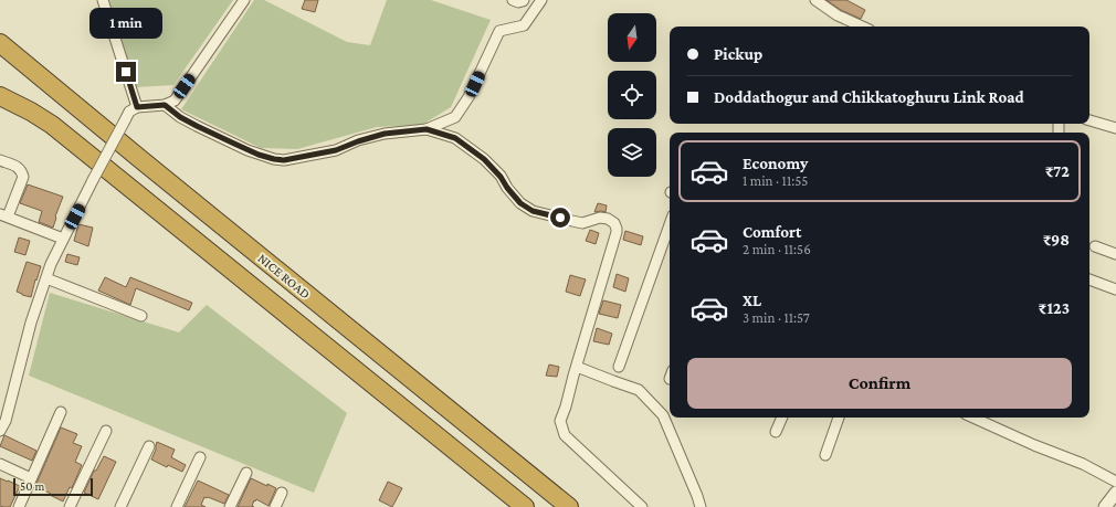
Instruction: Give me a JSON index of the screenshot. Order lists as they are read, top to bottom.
{
  "streets": {
    "highway": ["NICE ROAD"]
  },
  "scale_bar": "50 m",
  "north": "bottom",
  "page": {
    "bubble": "1 min",
    "banner": ["Pickup", "Doddathogur and Chikkatoghuru Link Road"],
    "list": [
      {
        "name": "Economy",
        "note": "1 min · 11:55",
        "value": "₹72"
      },
      {
        "name": "Comfort",
        "note": "2 min · 11:56",
        "value": "₹98"
      },
      {
        "name": "XL",
        "note": "3 min · 11:57",
        "value": "₹123"
      }
    ],
    "buttons": "Confirm",
    "scale": "50 m"
  }
}
